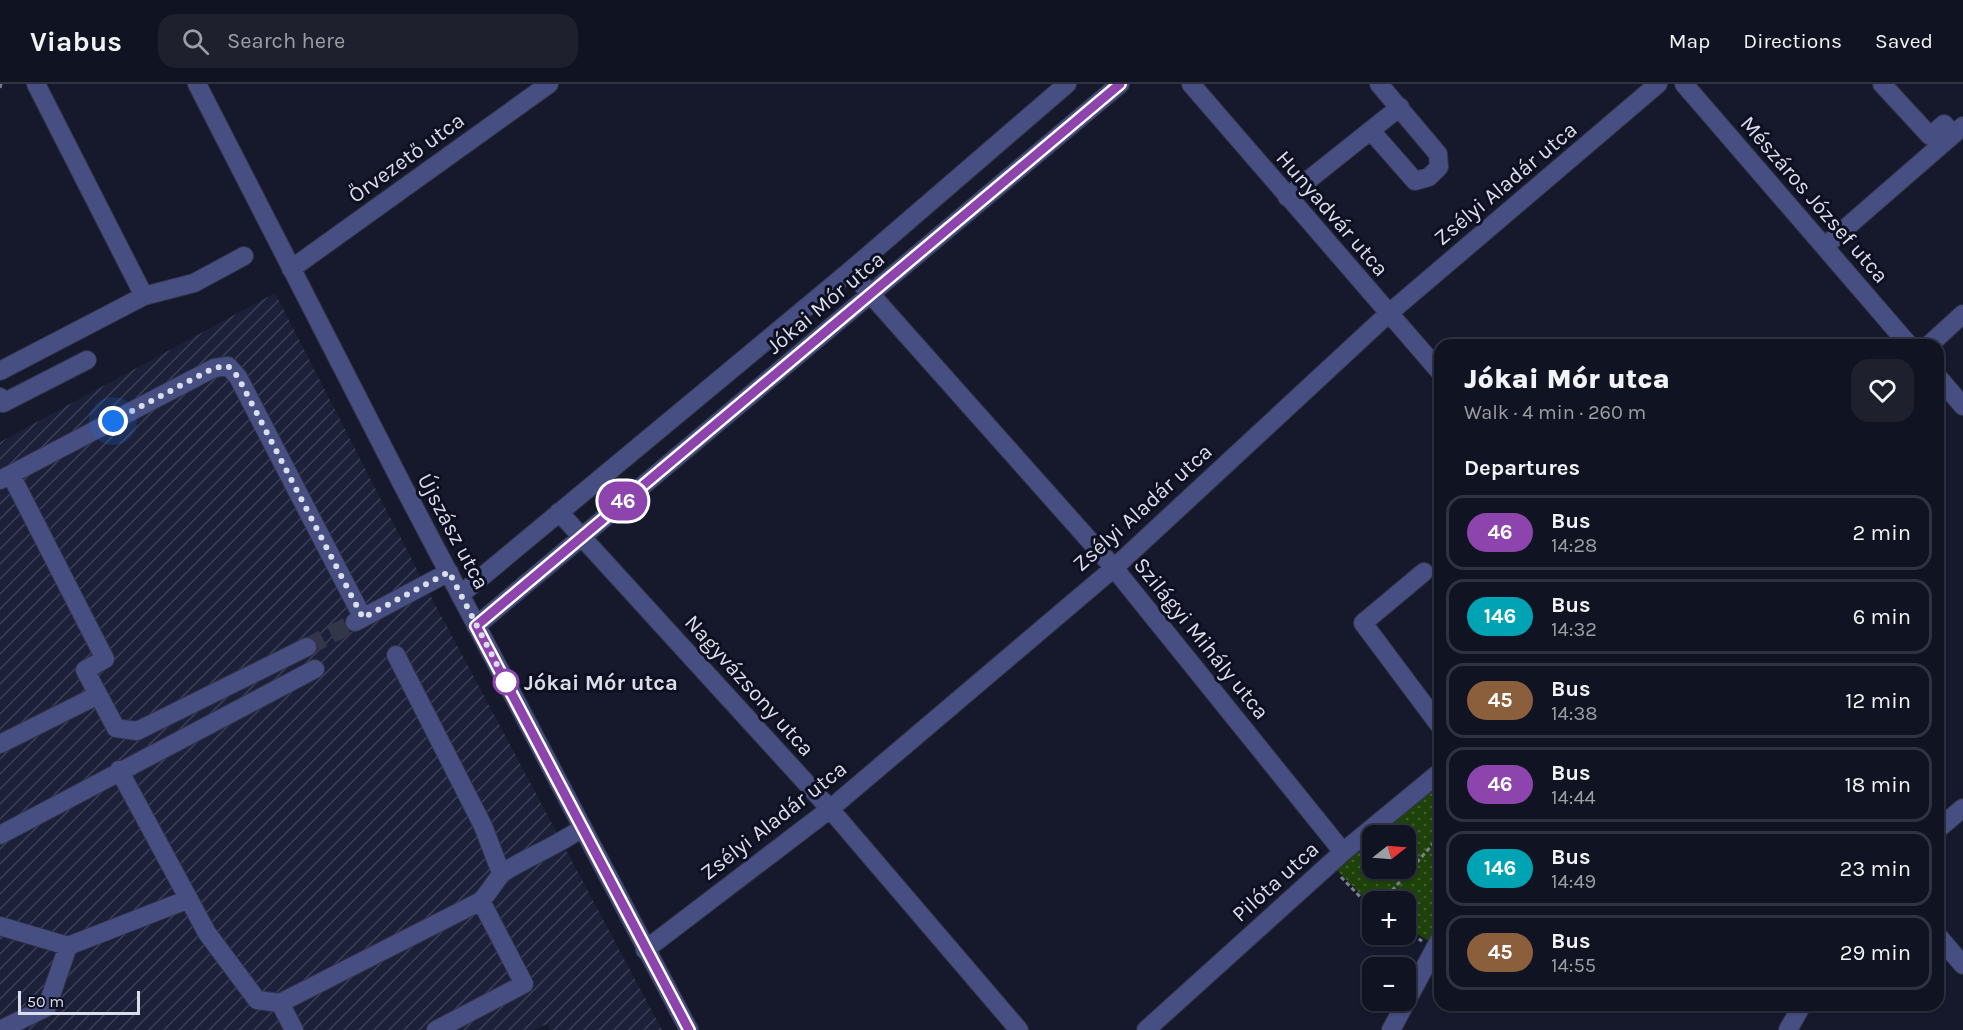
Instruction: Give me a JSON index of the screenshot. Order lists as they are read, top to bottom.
{
  "streets": {
    "street": [
      "Őrvezető utca",
      "Zsélyi Aladár utca",
      "Mészáros József utca",
      "Hunyadvár utca",
      "Jókai Mór utca",
      "Újszász utca",
      "Szilágyi Mihály utca",
      "Nagyvázsony utca",
      "Pilóta utca"
    ]
  },
  "crossings": [
    ["Őrvezető utca", "Újszász utca"],
    ["Zsélyi Aladár utca", "Hunyadvár utca"],
    ["Zsélyi Aladár utca", "Újszász utca"],
    ["Zsélyi Aladár utca", "Szilágyi Mihály utca"],
    ["Zsélyi Aladár utca", "Nagyvázsony utca"],
    ["Jókai Mór utca", "Újszász utca"],
    ["Jókai Mór utca", "Szilágyi Mihály utca"],
    ["Jókai Mór utca", "Nagyvázsony utca"],
    ["Szilágyi Mihály utca", "Pilóta utca"]
  ],
  "places": ["Jókai Mór utca"],
  "lines": ["bus line 46"],
  "scale_bar": "50 m",
  "north": "right",
  "page": {
    "header": "Viabus",
    "search": "Search here",
    "nav": ["Map", "Directions", "Saved"],
    "on_map": "46",
    "heading": [
      ["Jókai Mór utca", "Walk · 4 min · 260 m"],
      "Departures"
    ],
    "list": [
      {
        "mark": "46",
        "name": "Bus",
        "note": "14:28",
        "value": "2 min"
      },
      {
        "mark": "146",
        "name": "Bus",
        "note": "14:32",
        "value": "6 min"
      },
      {
        "mark": "45",
        "name": "Bus",
        "note": "14:38",
        "value": "12 min"
      },
      {
        "mark": "46",
        "name": "Bus",
        "note": "14:44",
        "value": "18 min"
      },
      {
        "mark": "146",
        "name": "Bus",
        "note": "14:49",
        "value": "23 min"
      },
      {
        "mark": "45",
        "name": "Bus",
        "note": "14:55",
        "value": "29 min"
      }
    ],
    "map_buttons": ["+", "−"],
    "scale": "50 m"
  }
}
